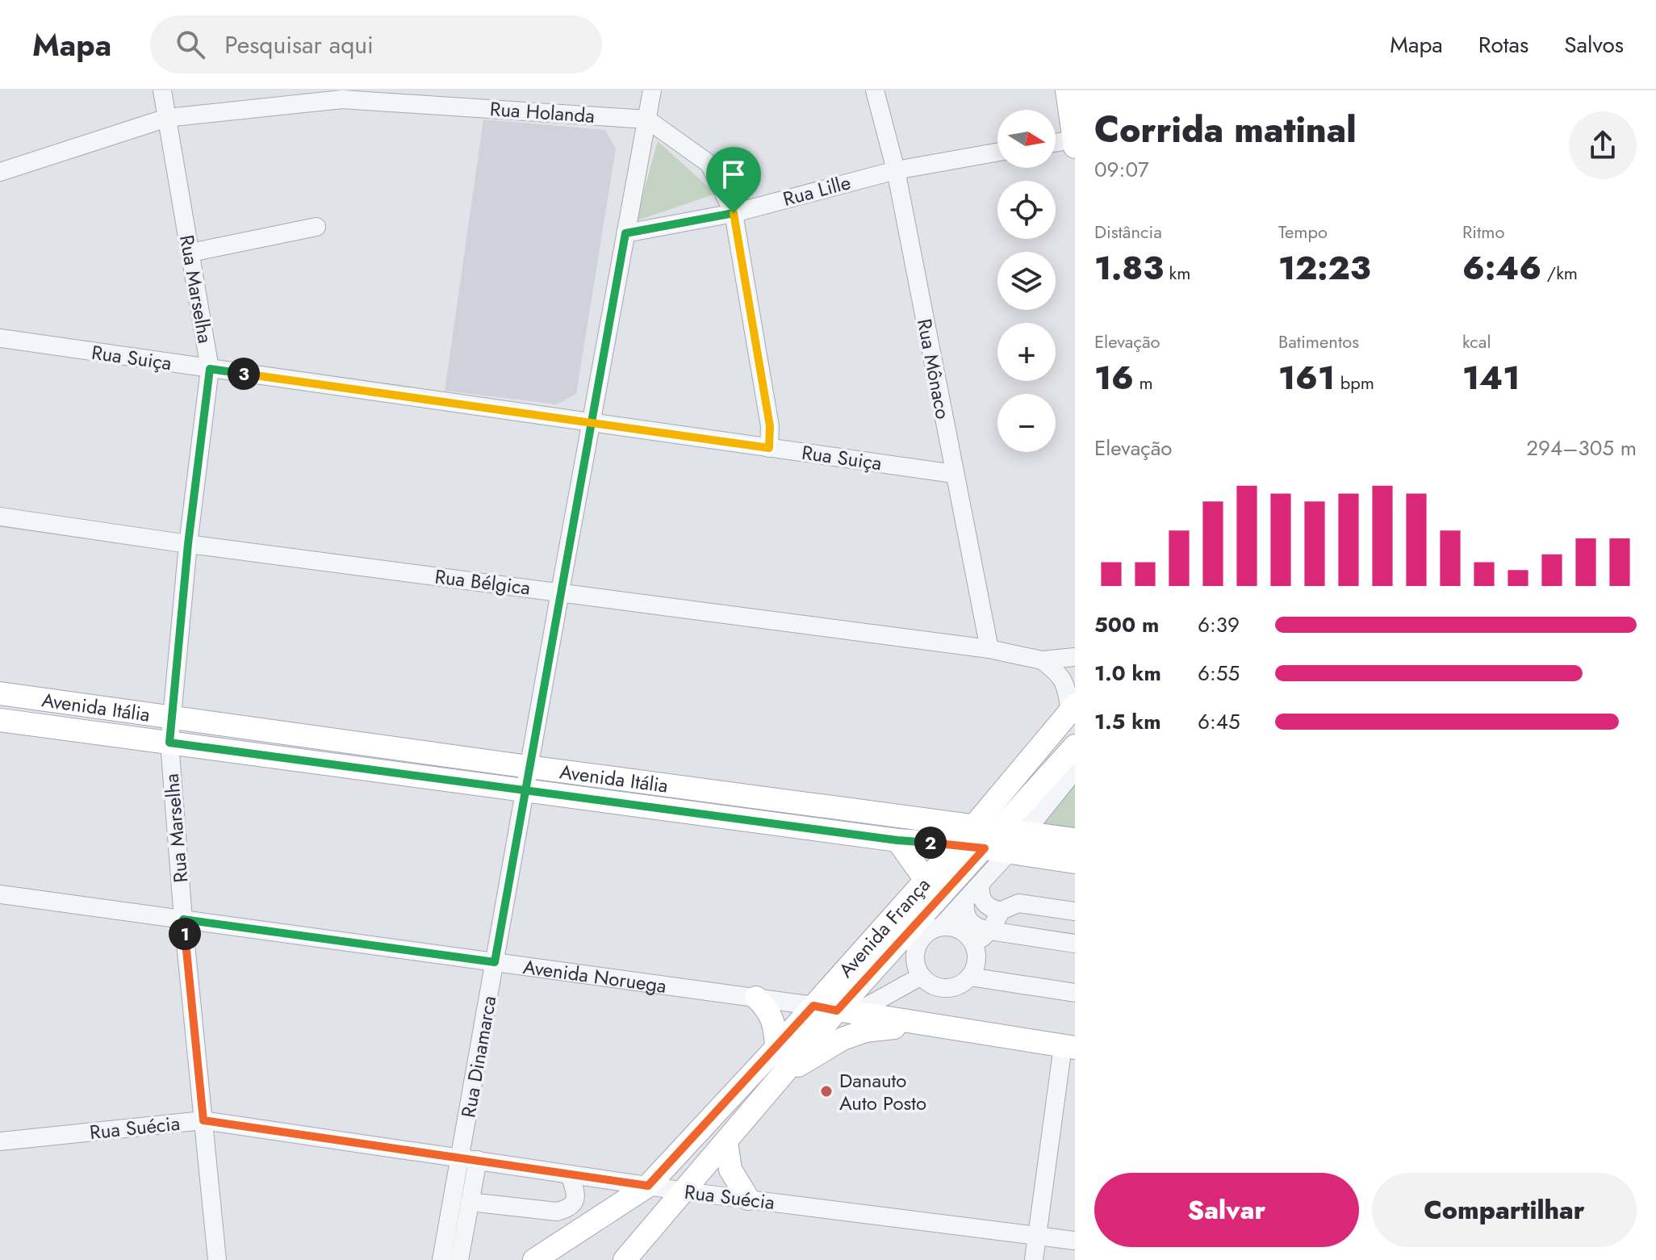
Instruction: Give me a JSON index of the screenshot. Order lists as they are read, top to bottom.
{
  "streets": {
    "main road": ["Avenida Itália", "Avenida França", "Avenida Noruega"],
    "street": [
      "Rua Holanda",
      "Rua Lille",
      "Rua Marselha",
      "Rua Suiça",
      "Rua Mônaco",
      "Rua Bélgica",
      "Rua Dinamarca",
      "Rua Suécia"
    ]
  },
  "crossings": [
    ["Rua Holanda", "Rua Marselha"],
    ["Rua Holanda", "Rua Dinamarca"],
    ["Rua Lille", "Rua Mônaco"],
    ["Rua Lille", "Rua Dinamarca"],
    ["Rua Marselha", "Rua Suiça"],
    ["Rua Marselha", "Rua Bélgica"],
    ["Rua Marselha", "Avenida Itália"],
    ["Rua Marselha", "Avenida Noruega"],
    ["Rua Marselha", "Rua Suécia"],
    ["Rua Suiça", "Rua Mônaco"],
    ["Rua Suiça", "Rua Dinamarca"],
    ["Rua Mônaco", "Rua Bélgica"],
    ["Rua Bélgica", "Rua Dinamarca"],
    ["Avenida Itália", "Avenida França"],
    ["Avenida Itália", "Rua Dinamarca"],
    ["Avenida França", "Avenida Noruega"],
    ["Avenida França", "Rua Suécia"],
    ["Avenida Noruega", "Rua Dinamarca"],
    ["Rua Dinamarca", "Rua Suécia"]
  ],
  "places": ["Danauto Auto Posto"],
  "north": "right",
  "page": {
    "header": "Mapa",
    "search": "Pesquisar aqui",
    "nav": ["Mapa", "Rotas", "Salvos"],
    "heading": ["Corrida matinal", "09:07"],
    "map_buttons": ["+", "−"],
    "stats": [
      ["Distância", "1.83 km"],
      ["Tempo", "12:23"],
      ["Ritmo", "6:46 /km"],
      ["Elevação", "16 m"],
      ["Batimentos", "161 bpm"],
      ["kcal", "141"]
    ],
    "pins": ["3", "2", "1"],
    "chart": ["Elevação", "294–305 m"],
    "list": [
      {
        "name": "500 m",
        "note": "6:39"
      },
      {
        "name": "1.0 km",
        "note": "6:55"
      },
      {
        "name": "1.5 km",
        "note": "6:45"
      }
    ],
    "buttons": ["Salvar", "Compartilhar"]
  }
}
